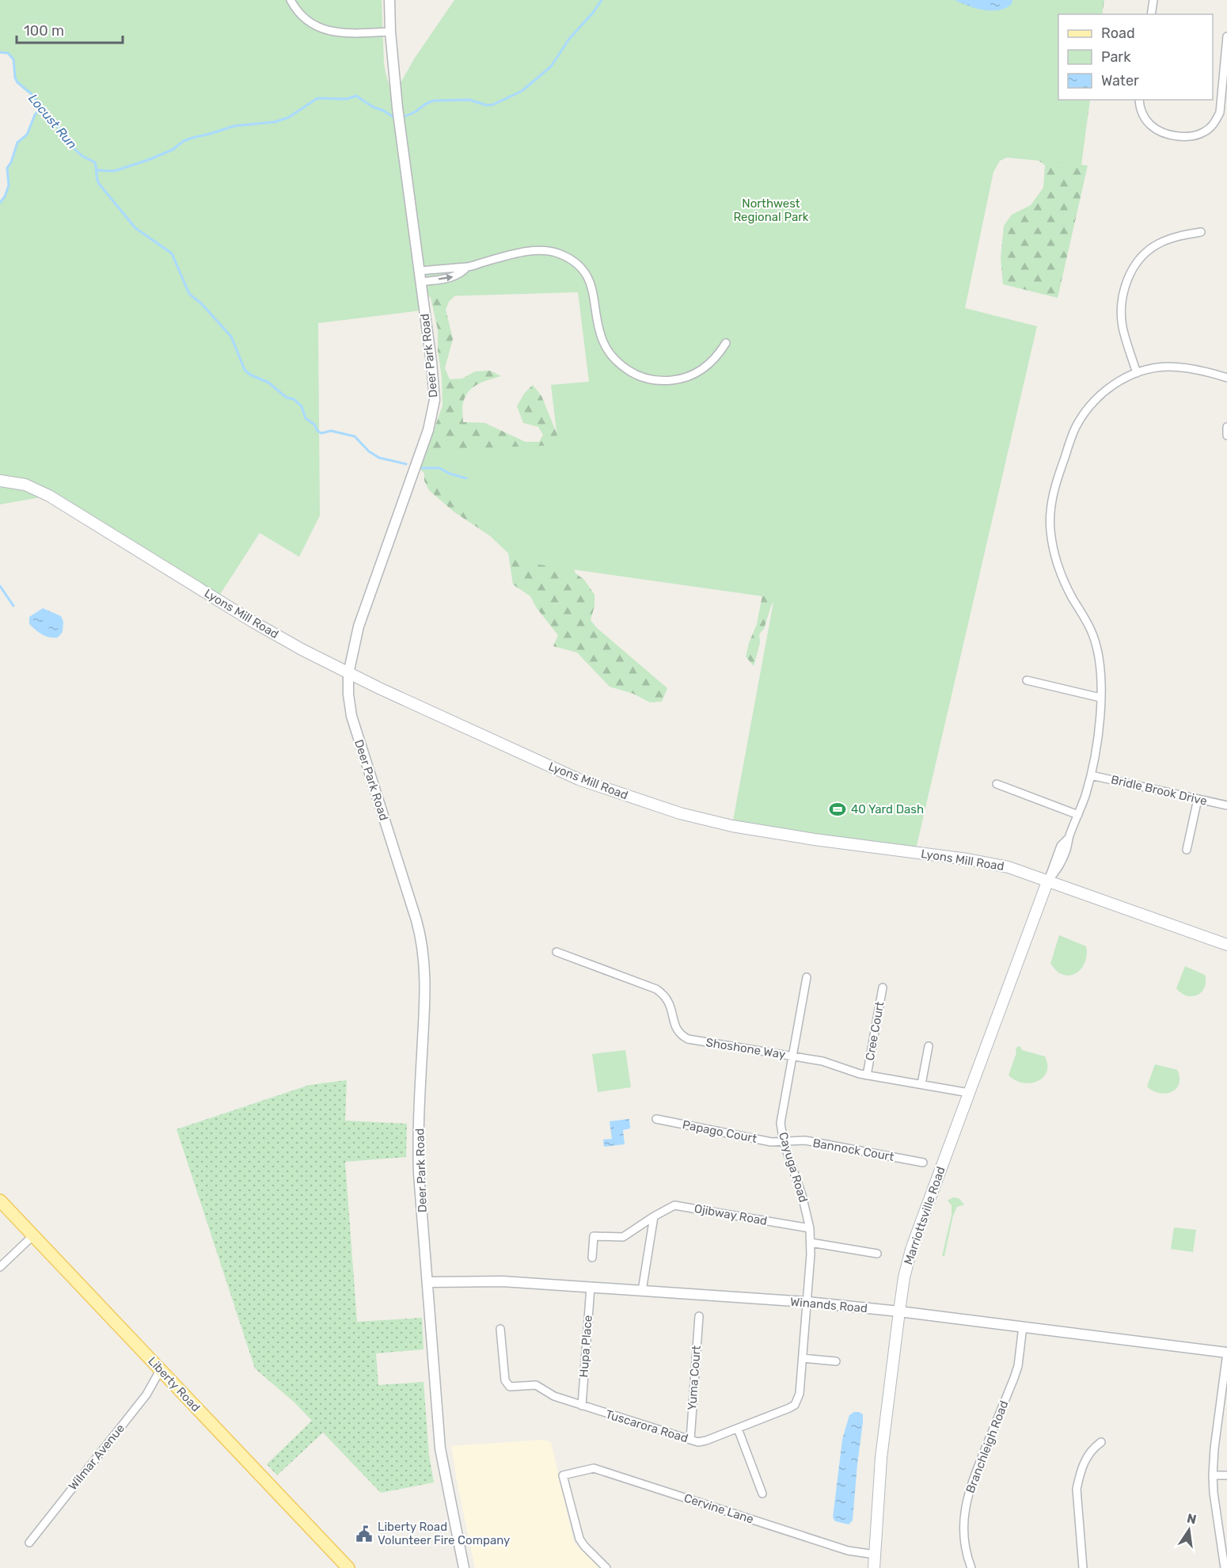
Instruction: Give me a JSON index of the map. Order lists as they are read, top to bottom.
{
  "streets": {
    "main road": ["Lyons Mill Road", "Marriottsville Road", "Liberty Road"],
    "street": [
      "Deer Park Road",
      "Bridle Brook Drive",
      "Cree Court",
      "Shoshone Way",
      "Papago Court",
      "Bannock Court",
      "Cayuga Road",
      "Ojibway Road",
      "Winands Road",
      "Hupa Place",
      "Yuma Court",
      "Tuscarora Road",
      "Branchleigh Road",
      "Wilmar Avenue",
      "Cervine Lane"
    ]
  },
  "crossings": [
    ["Deer Park Road", "Lyons Mill Road"],
    ["Deer Park Road", "Winands Road"],
    ["Lyons Mill Road", "Marriottsville Road"],
    ["Bridle Brook Drive", "Marriottsville Road"],
    ["Cree Court", "Shoshone Way"],
    ["Shoshone Way", "Cayuga Road"],
    ["Shoshone Way", "Marriottsville Road"],
    ["Papago Court", "Bannock Court"],
    ["Papago Court", "Cayuga Road"],
    ["Bannock Court", "Cayuga Road"],
    ["Cayuga Road", "Ojibway Road"],
    ["Cayuga Road", "Winands Road"],
    ["Cayuga Road", "Tuscarora Road"],
    ["Marriottsville Road", "Winands Road"],
    ["Marriottsville Road", "Cervine Lane"],
    ["Winands Road", "Hupa Place"],
    ["Winands Road", "Tuscarora Road"],
    ["Winands Road", "Branchleigh Road"],
    ["Hupa Place", "Tuscarora Road"],
    ["Yuma Court", "Tuscarora Road"],
    ["Liberty Road", "Wilmar Avenue"]
  ],
  "water": ["Locust Run"],
  "parks": ["Northwest Regional Park"],
  "places": {
    "sports": ["40 Yard Dash"],
    "public building": ["Liberty Road Volunteer Fire Company"]
  },
  "legend": ["Road", "Park", "Water"],
  "scale_bar": "100 m",
  "north": "top"
}
